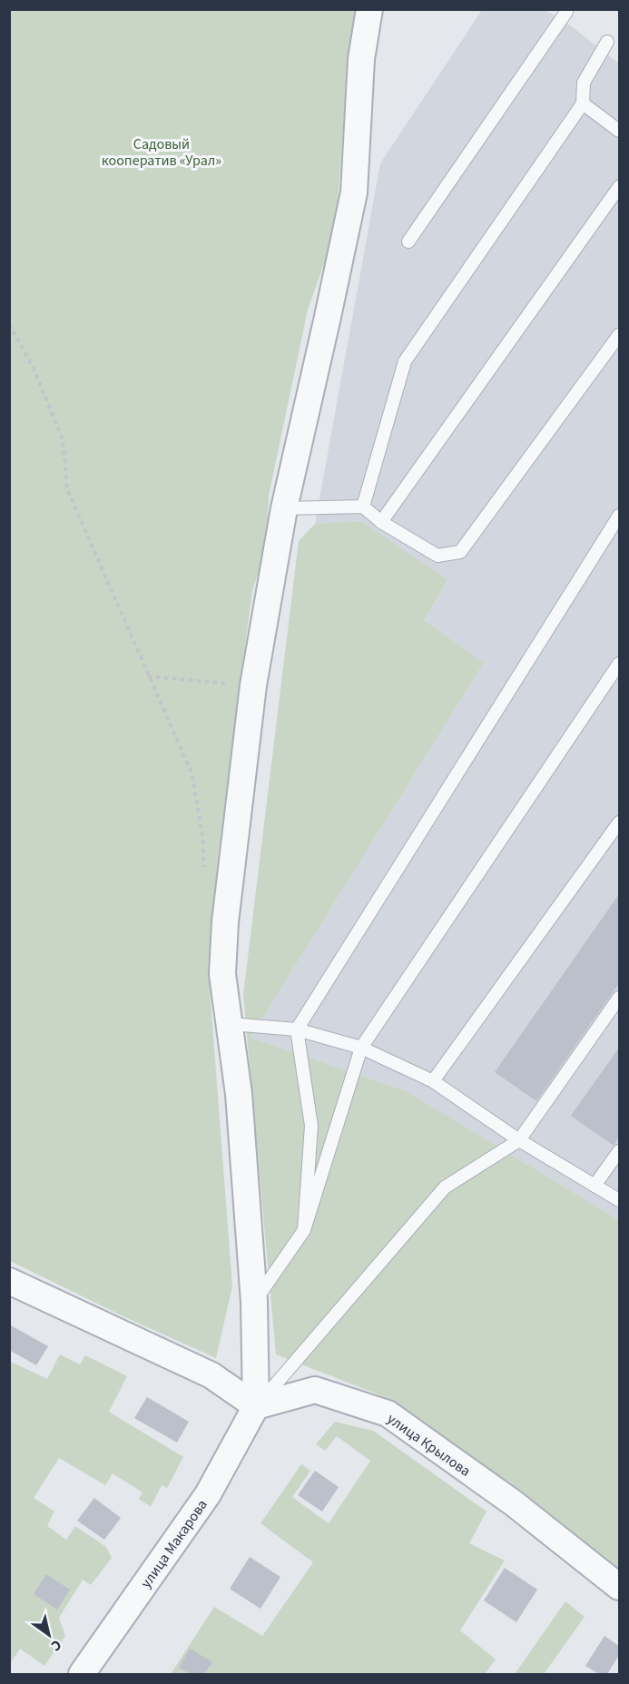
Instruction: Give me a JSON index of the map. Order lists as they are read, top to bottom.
{
  "streets": {
    "street": ["улица Крылова", "улица Макарова"]
  },
  "crossings": [
    ["улица Крылова", "улица Макарова"]
  ],
  "parks": ["Садовый кооператив «Урал»"],
  "north": "bottom right"
}
